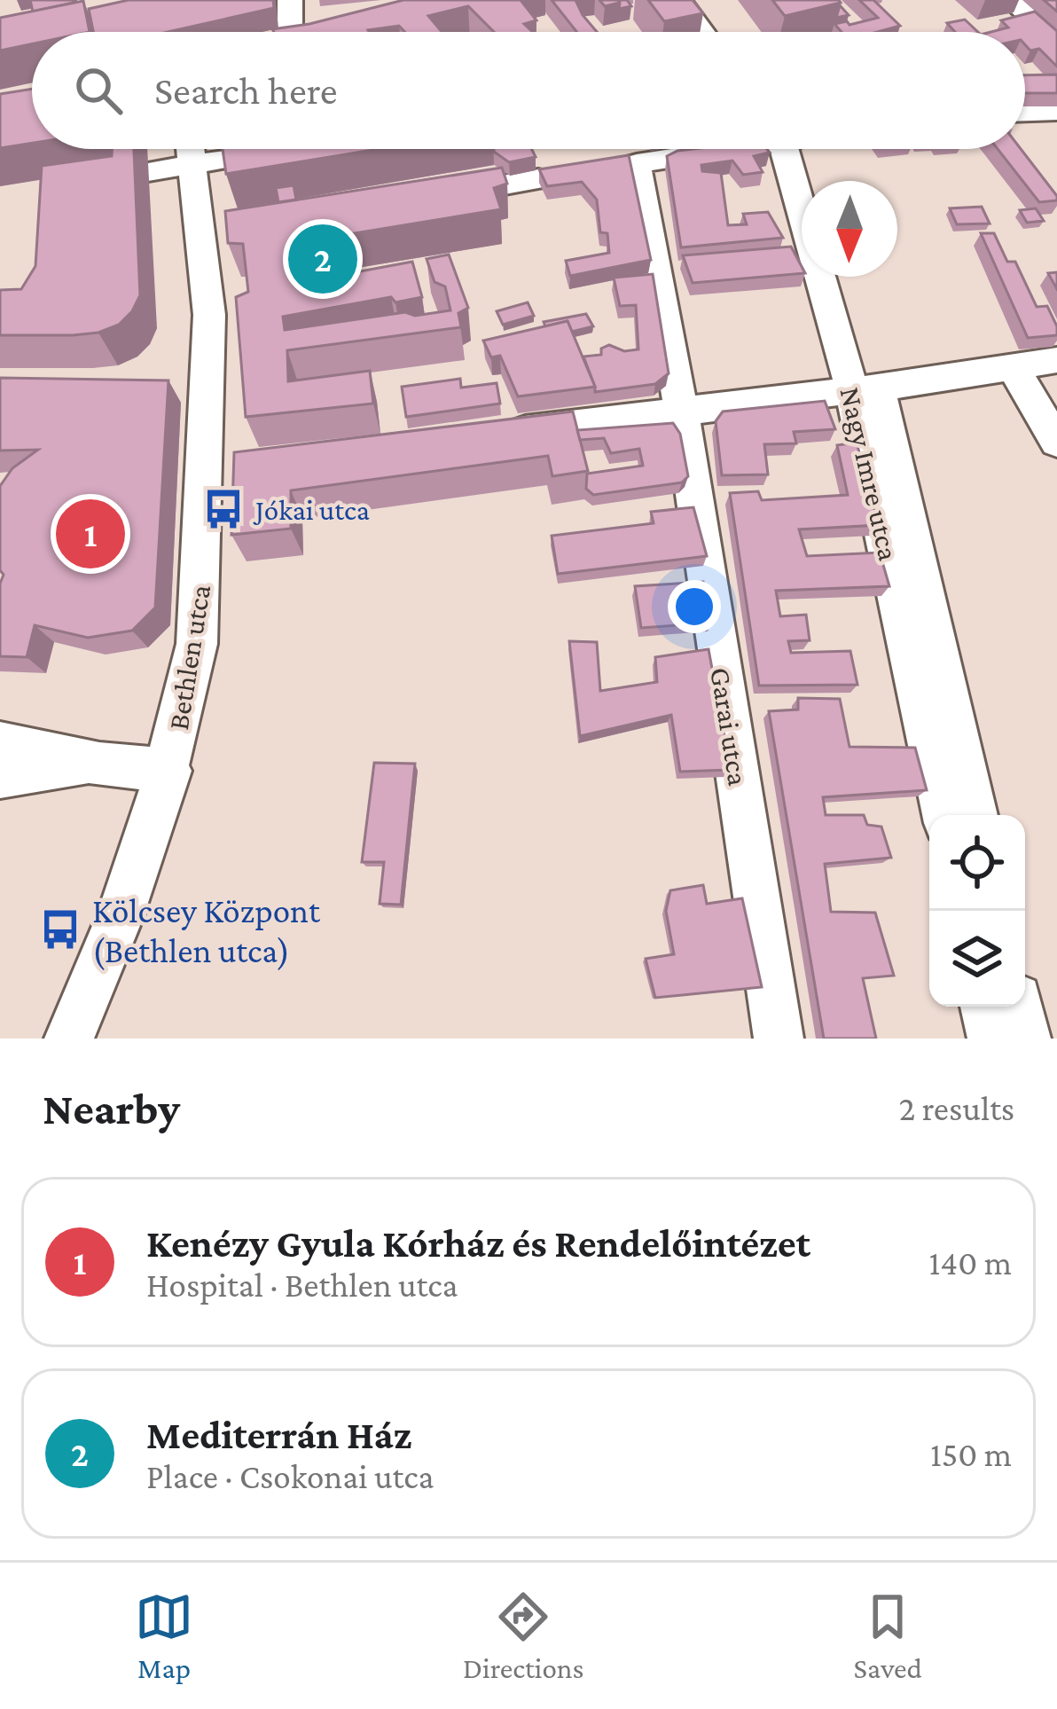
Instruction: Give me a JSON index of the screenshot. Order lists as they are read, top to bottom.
{
  "streets": {
    "street": ["Nagy Imre utca", "Bethlen utca", "Garai utca"]
  },
  "places": {
    "bus stop": ["Jókai utca", "Kölcsey Központ (Bethlen utca)"]
  },
  "north": "bottom",
  "page": {
    "search": "Search here",
    "pins": ["2", "1"],
    "heading": ["Nearby", "2 results"],
    "list": [
      {
        "mark": "1",
        "name": "Kenézy Gyula Kórház és Rendelőintézet",
        "note": "Hospital · Bethlen utca",
        "value": "140 m"
      },
      {
        "mark": "2",
        "name": "Mediterrán Ház",
        "note": "Place · Csokonai utca",
        "value": "150 m"
      }
    ],
    "nav": ["Map", "Directions", "Saved"]
  }
}
